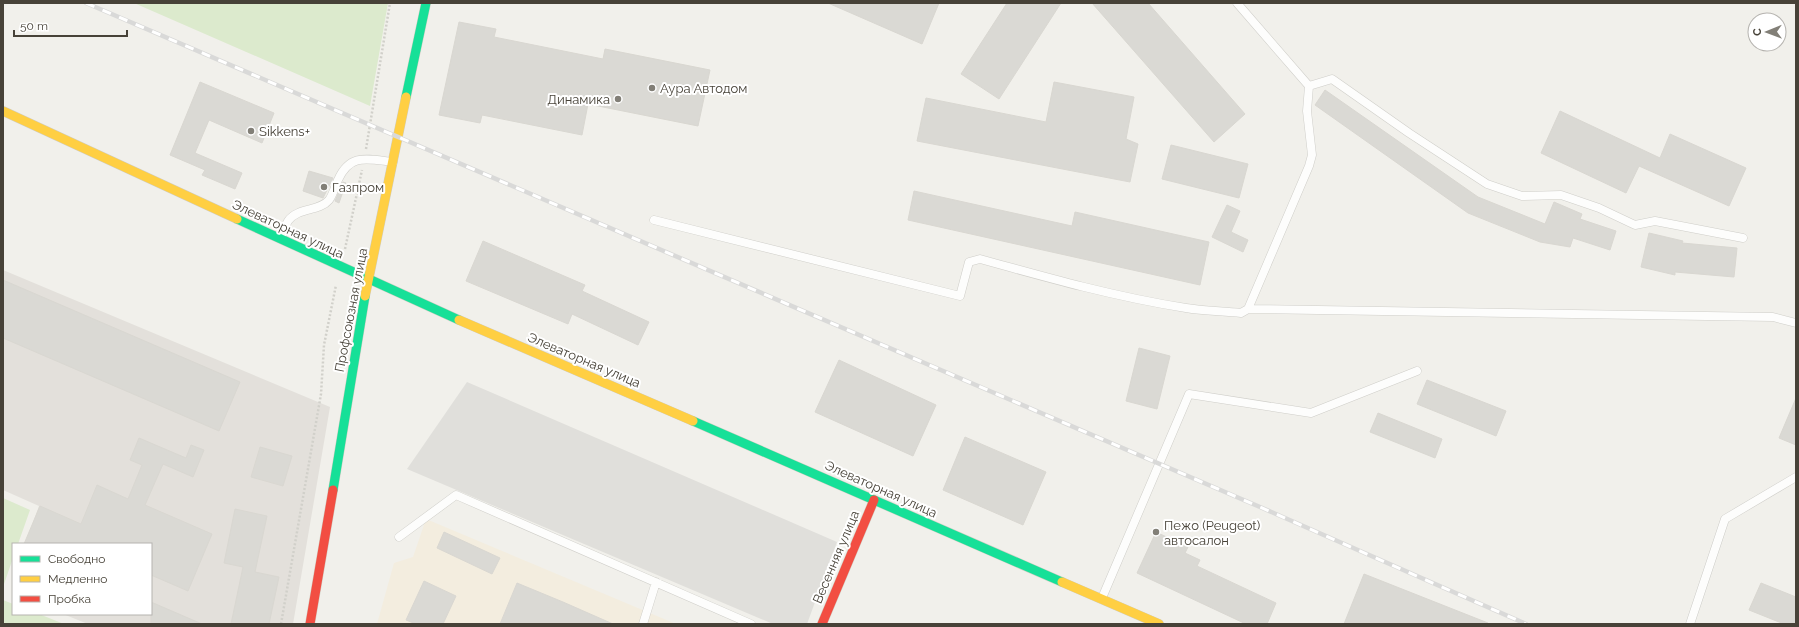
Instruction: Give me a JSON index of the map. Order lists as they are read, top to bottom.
{
  "streets": {
    "main road": ["Элеваторная улица", "Профсоюзная улица", "Весенняя улица"]
  },
  "crossings": [
    ["Элеваторная улица", "Профсоюзная улица"],
    ["Элеваторная улица", "Весенняя улица"]
  ],
  "places": [
    "Аура Автодом",
    "Динамика",
    "Sikkens+",
    "Газпром",
    "Пежо (Peugeot) автосалон"
  ],
  "legend": ["Свободно", "Медленно", "Пробка"],
  "scale_bar": "50 m",
  "north": "left"
}
